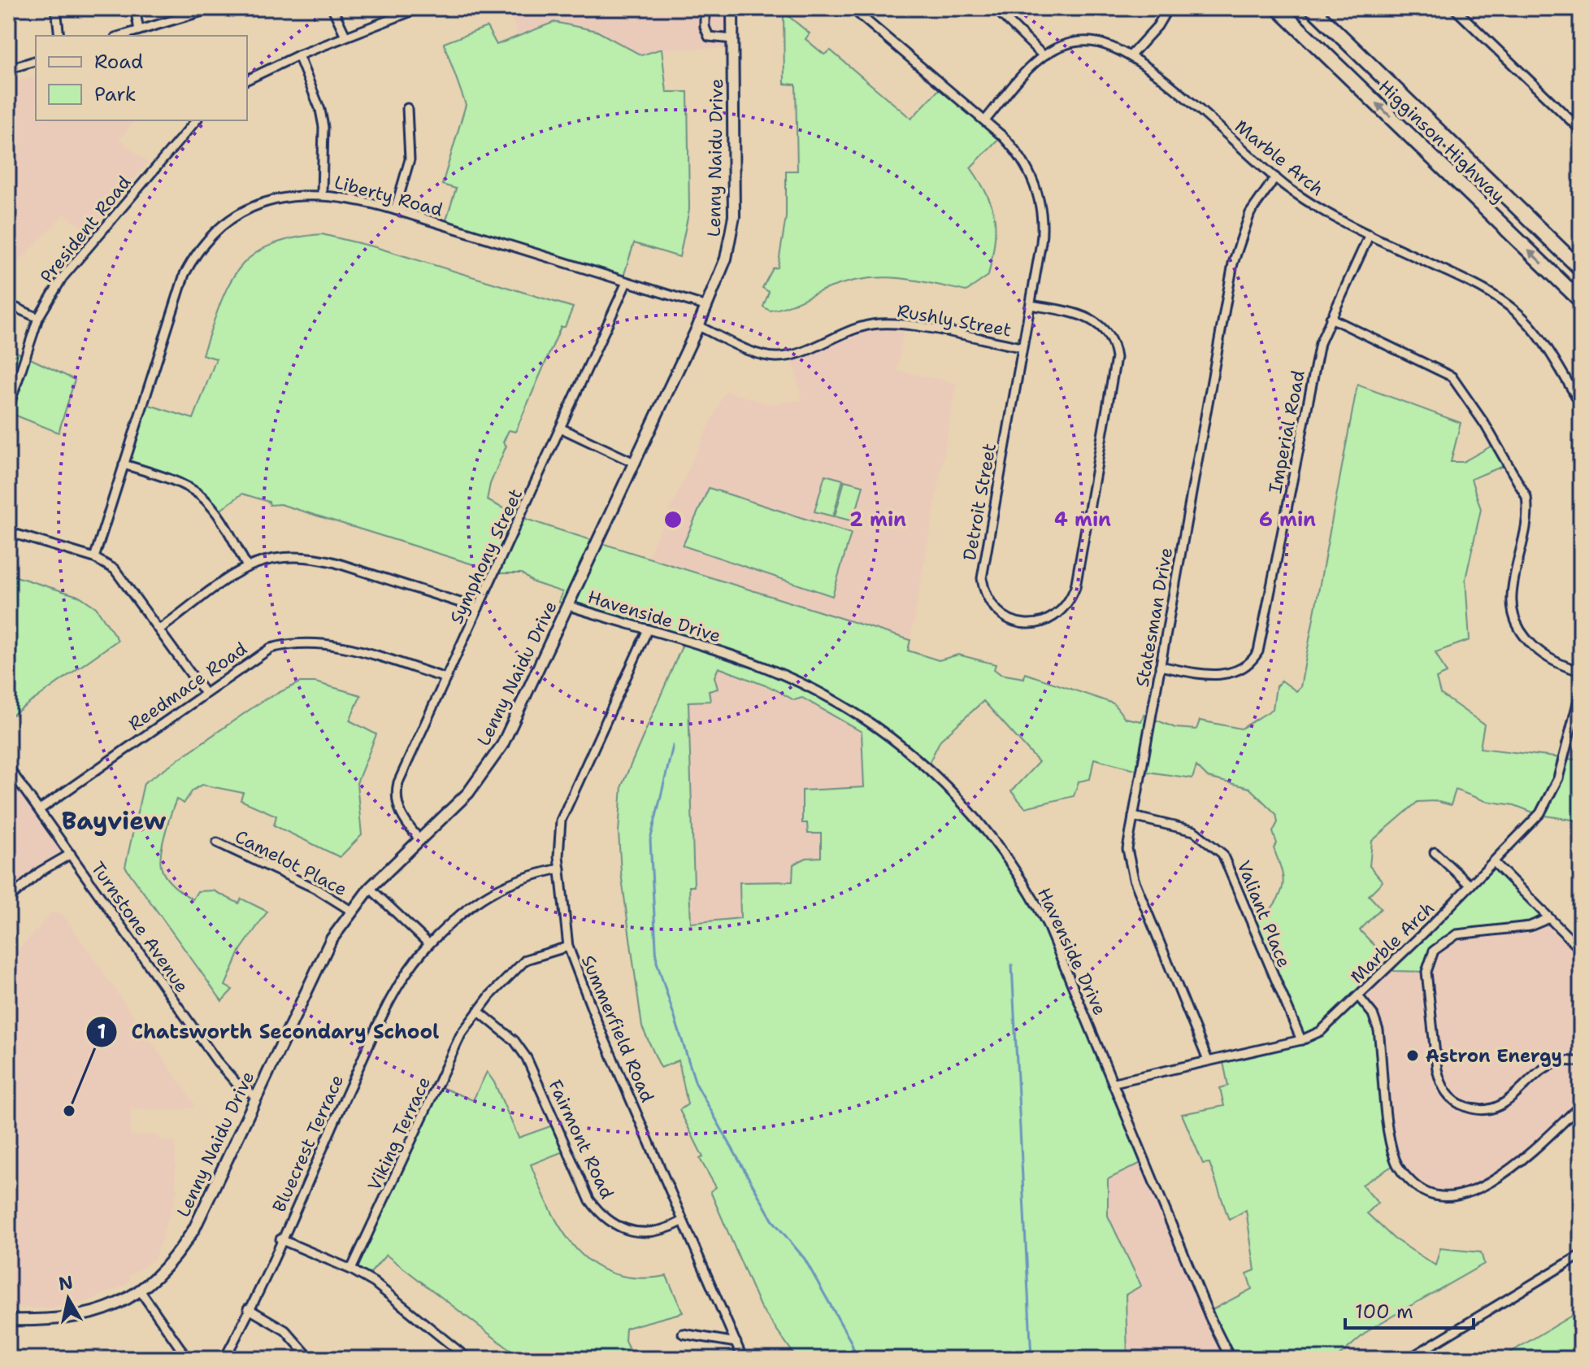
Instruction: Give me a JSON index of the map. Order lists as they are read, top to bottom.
{
  "streets": {
    "highway": ["Higginson Highway"],
    "street": [
      "Lenny Naidu Drive",
      "Marble Arch",
      "Liberty Road",
      "President Road",
      "Rushly Street",
      "Imperial Road",
      "Detroit Street",
      "Symphony Street",
      "Havenside Drive",
      "Statesman Drive",
      "Reedmace Road",
      "Camelot Place",
      "Valiant Place",
      "Turnstone Avenue",
      "Summerfield Road",
      "Viking Terrace",
      "Fairmont Road",
      "Bluecrest Terrace"
    ]
  },
  "crossings": [
    ["Lenny Naidu Drive", "Liberty Road"],
    ["Lenny Naidu Drive", "Rushly Street"],
    ["Lenny Naidu Drive", "Symphony Street"],
    ["Lenny Naidu Drive", "Havenside Drive"],
    ["Lenny Naidu Drive", "Camelot Place"],
    ["Lenny Naidu Drive", "Turnstone Avenue"],
    ["Marble Arch", "Imperial Road"],
    ["Marble Arch", "Detroit Street"],
    ["Marble Arch", "Havenside Drive"],
    ["Marble Arch", "Statesman Drive"],
    ["Marble Arch", "Valiant Place"],
    ["Liberty Road", "Symphony Street"],
    ["Rushly Street", "Detroit Street"],
    ["Imperial Road", "Statesman Drive"],
    ["Symphony Street", "Reedmace Road"],
    ["Havenside Drive", "Summerfield Road"],
    ["Statesman Drive", "Valiant Place"],
    ["Reedmace Road", "Turnstone Avenue"],
    ["Summerfield Road", "Viking Terrace"],
    ["Summerfield Road", "Fairmont Road"],
    ["Summerfield Road", "Bluecrest Terrace"],
    ["Viking Terrace", "Fairmont Road"]
  ],
  "districts": ["Bayview"],
  "places": ["Astron Energy", "Chatsworth Secondary School"],
  "legend": ["Road", "Park"],
  "scale_bar": "100 m",
  "north": "top",
  "rings": ["2 min", "4 min", "6 min"]
}
